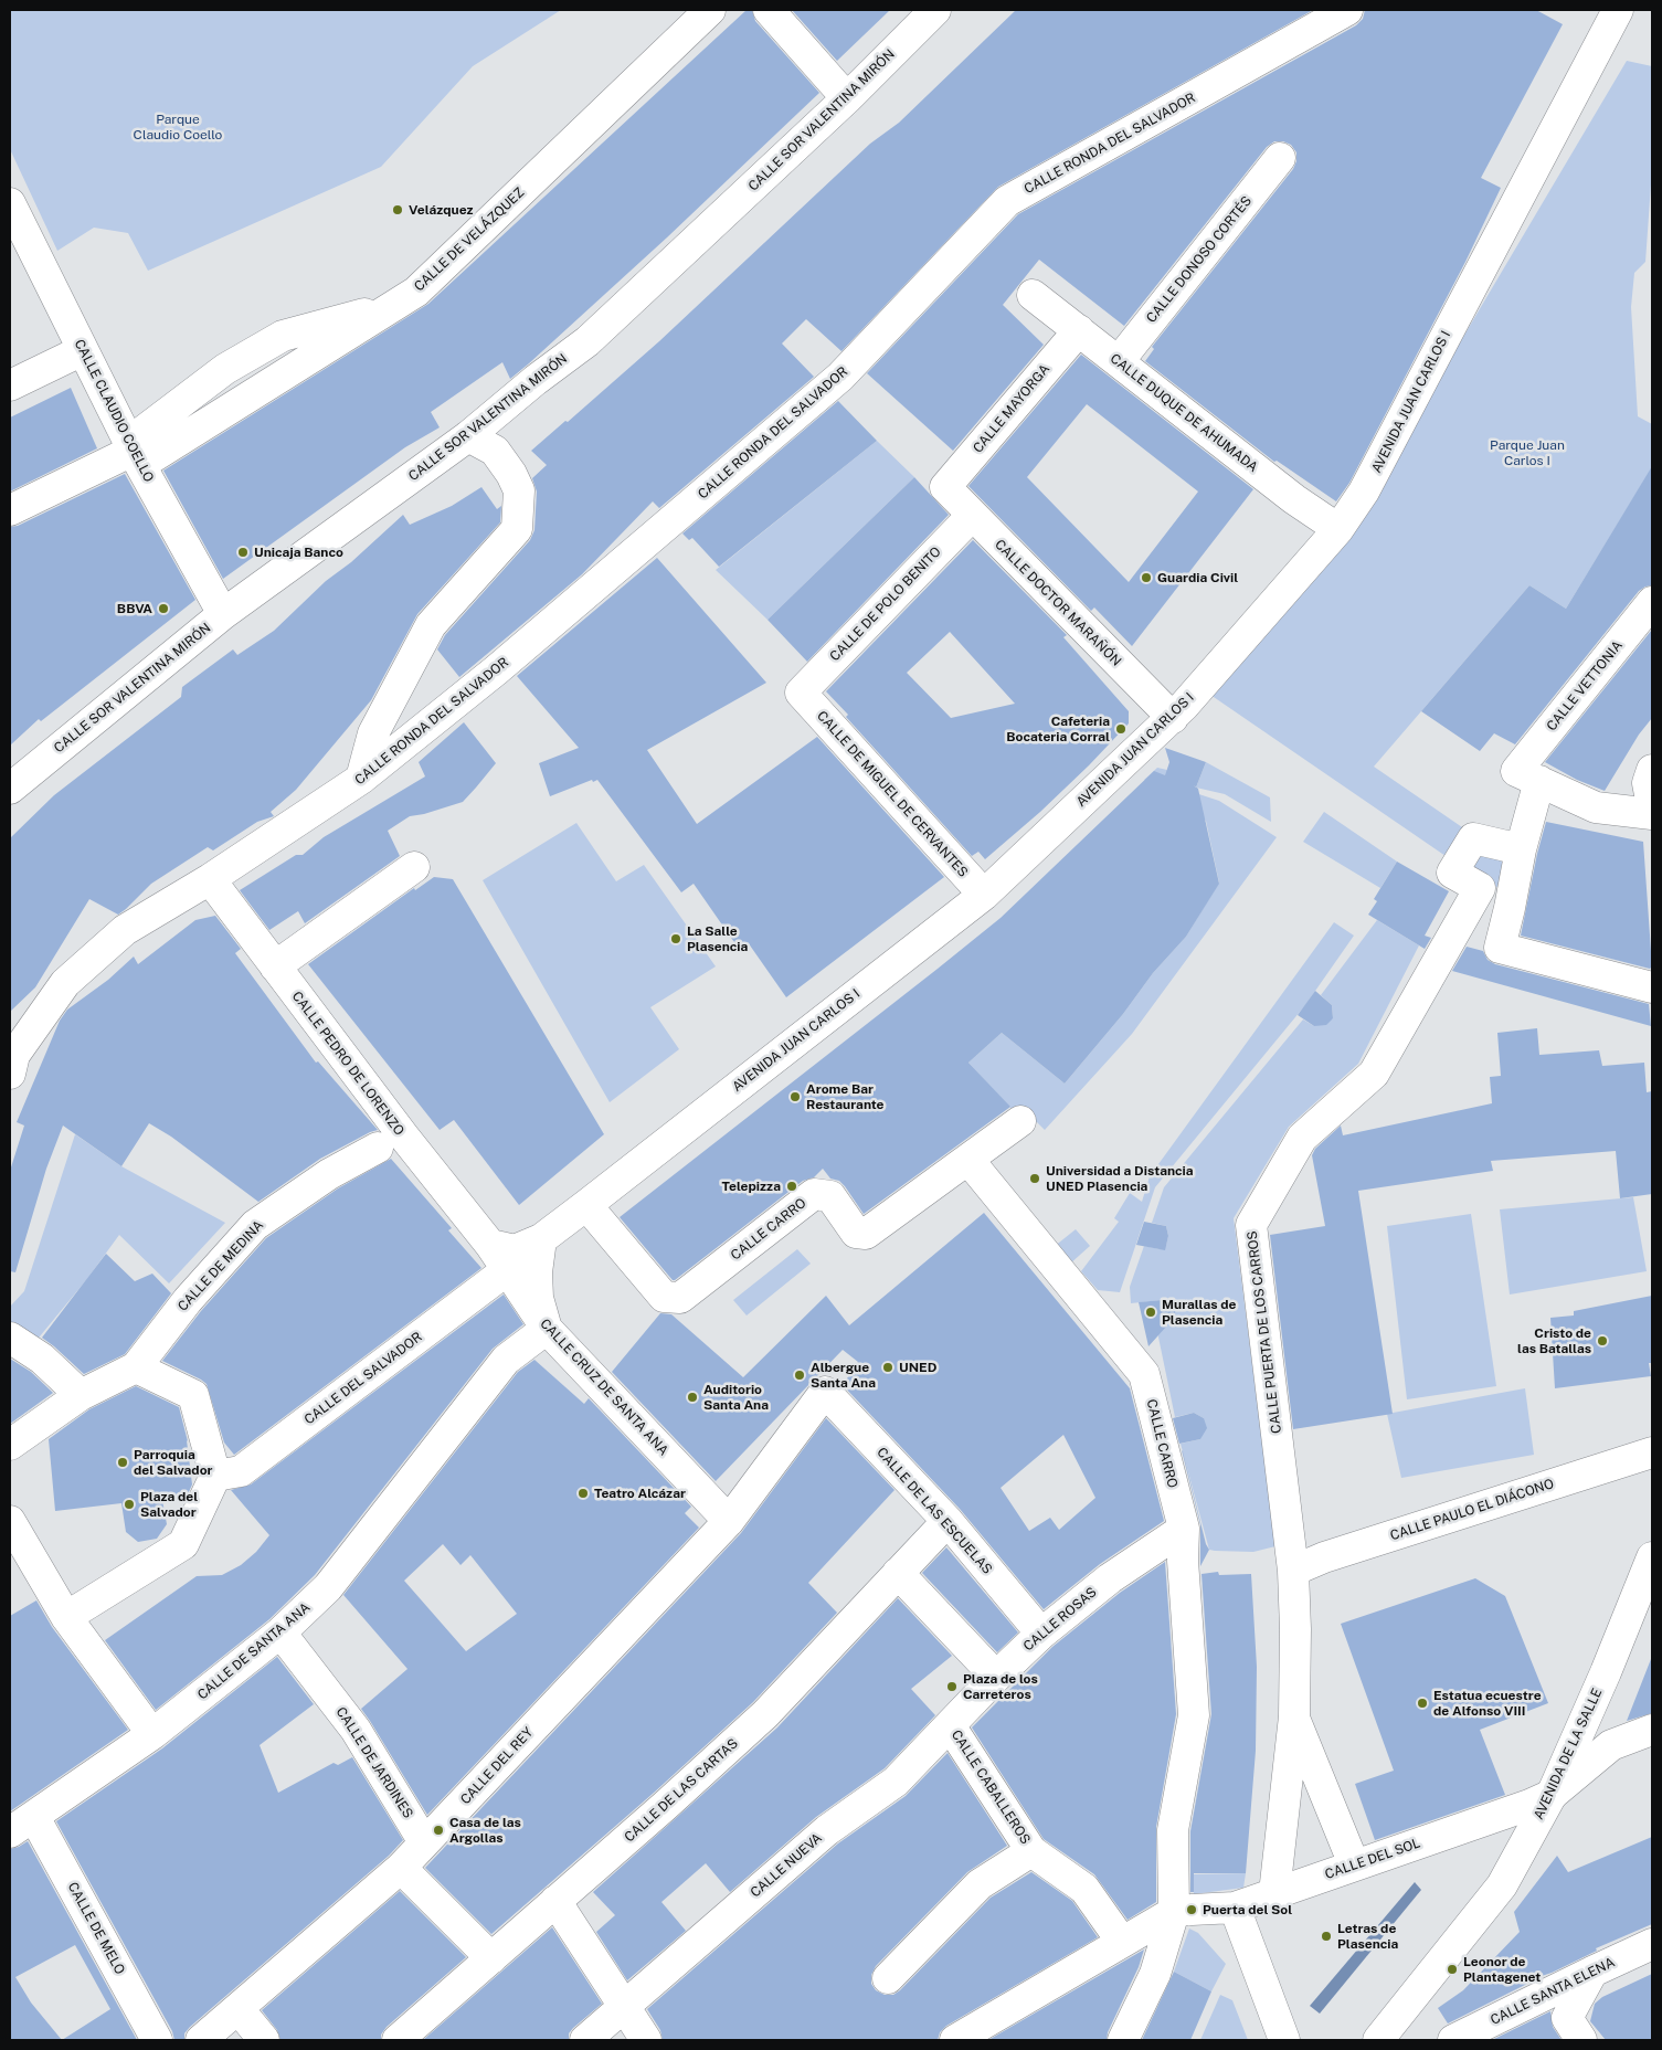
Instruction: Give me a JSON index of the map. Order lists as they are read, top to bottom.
{
  "streets": {
    "street": [
      "CALLE SOR VALENTINA MIRÓN",
      "CALLE RONDA DEL SALVADOR",
      "CALLE DE VELÁZQUEZ",
      "CALLE DONOSO CORTÉS",
      "AVENIDA JUAN CARLOS I",
      "CALLE MAYORGA",
      "CALLE CLAUDIO COELLO",
      "CALLE DUQUE DE AHUMADA",
      "CALLE DOCTOR MARAÑÓN",
      "CALLE DE POLO BENITO",
      "CALLE VETTONIA",
      "CALLE DE MIGUEL DE CERVANTES",
      "CALLE PEDRO DE LORENZO",
      "CALLE CARRO",
      "CALLE DE MEDINA",
      "CALLE PUERTA DE LOS CARROS",
      "CALLE DEL SALVADOR",
      "CALLE CRUZ DE SANTA ANA",
      "CALLE PAULO EL DIÁCONO",
      "CALLE DE LAS ESCUELAS",
      "CALLE ROSAS",
      "CALLE DE SANTA ANA",
      "AVENIDA DE LA SALLE",
      "CALLE DE JARDINES",
      "CALLE DEL REY",
      "CALLE CABALLEROS",
      "CALLE DE LAS CARTAS",
      "CALLE DEL SOL",
      "CALLE NUEVA",
      "CALLE DE MELO",
      "CALLE SANTA ELENA"
    ]
  },
  "crossings": [
    ["CALLE SOR VALENTINA MIRÓN", "CALLE CLAUDIO COELLO"],
    ["CALLE RONDA DEL SALVADOR", "CALLE PEDRO DE LORENZO"],
    ["CALLE DE VELÁZQUEZ", "CALLE CLAUDIO COELLO"],
    ["CALLE DONOSO CORTÉS", "CALLE DUQUE DE AHUMADA"],
    ["AVENIDA JUAN CARLOS I", "CALLE DUQUE DE AHUMADA"],
    ["AVENIDA JUAN CARLOS I", "CALLE DOCTOR MARAÑÓN"],
    ["AVENIDA JUAN CARLOS I", "CALLE DE MIGUEL DE CERVANTES"],
    ["AVENIDA JUAN CARLOS I", "CALLE PEDRO DE LORENZO"],
    ["AVENIDA JUAN CARLOS I", "CALLE CARRO"],
    ["AVENIDA JUAN CARLOS I", "CALLE DEL SALVADOR"],
    ["AVENIDA JUAN CARLOS I", "CALLE CRUZ DE SANTA ANA"],
    ["CALLE MAYORGA", "CALLE DUQUE DE AHUMADA"],
    ["CALLE MAYORGA", "CALLE DOCTOR MARAÑÓN"],
    ["CALLE DOCTOR MARAÑÓN", "CALLE DE POLO BENITO"],
    ["CALLE DE POLO BENITO", "CALLE DE MIGUEL DE CERVANTES"],
    ["CALLE PEDRO DE LORENZO", "CALLE CRUZ DE SANTA ANA"],
    ["CALLE CARRO", "CALLE ROSAS"],
    ["CALLE CARRO", "CALLE DEL SOL"],
    ["CALLE PUERTA DE LOS CARROS", "CALLE PAULO EL DIÁCONO"],
    ["CALLE DEL SALVADOR", "CALLE CRUZ DE SANTA ANA"],
    ["CALLE CRUZ DE SANTA ANA", "CALLE DE SANTA ANA"],
    ["CALLE CRUZ DE SANTA ANA", "CALLE DEL REY"],
    ["CALLE DE LAS ESCUELAS", "CALLE ROSAS"],
    ["CALLE DE LAS ESCUELAS", "CALLE DEL REY"],
    ["CALLE DE LAS ESCUELAS", "CALLE DE LAS CARTAS"],
    ["CALLE ROSAS", "CALLE CABALLEROS"],
    ["CALLE ROSAS", "CALLE NUEVA"],
    ["CALLE DE SANTA ANA", "CALLE DE JARDINES"],
    ["CALLE DE SANTA ANA", "CALLE DE MELO"],
    ["AVENIDA DE LA SALLE", "CALLE DEL SOL"],
    ["CALLE DE JARDINES", "CALLE DEL REY"],
    ["CALLE CABALLEROS", "CALLE DEL SOL"],
    ["CALLE CABALLEROS", "CALLE NUEVA"]
  ],
  "parks": ["Parque Claudio Coello", "Parque Juan Carlos I"],
  "places": [
    "Velázquez",
    "Unicaja Banco",
    "Guardia Civil",
    "BBVA",
    "Cafeteria Bocateria Corral",
    "La Salle Plasencia",
    "Arome Bar Restaurante",
    "Universidad a Distancia UNED Plasencia",
    "Telepizza",
    "Murallas de Plasencia",
    "Cristo de las Batallas",
    "UNED",
    "Albergue Santa Ana",
    "Auditorio Santa Ana",
    "Parroquia del Salvador",
    "Teatro Alcázar",
    "Plaza del Salvador",
    "Plaza de los Carreteros",
    "Estatua ecuestre de Alfonso VIII",
    "Casa de las Argollas",
    "Puerta del Sol",
    "Letras de Plasencia",
    "Leonor de Plantagenet"
  ]
}
